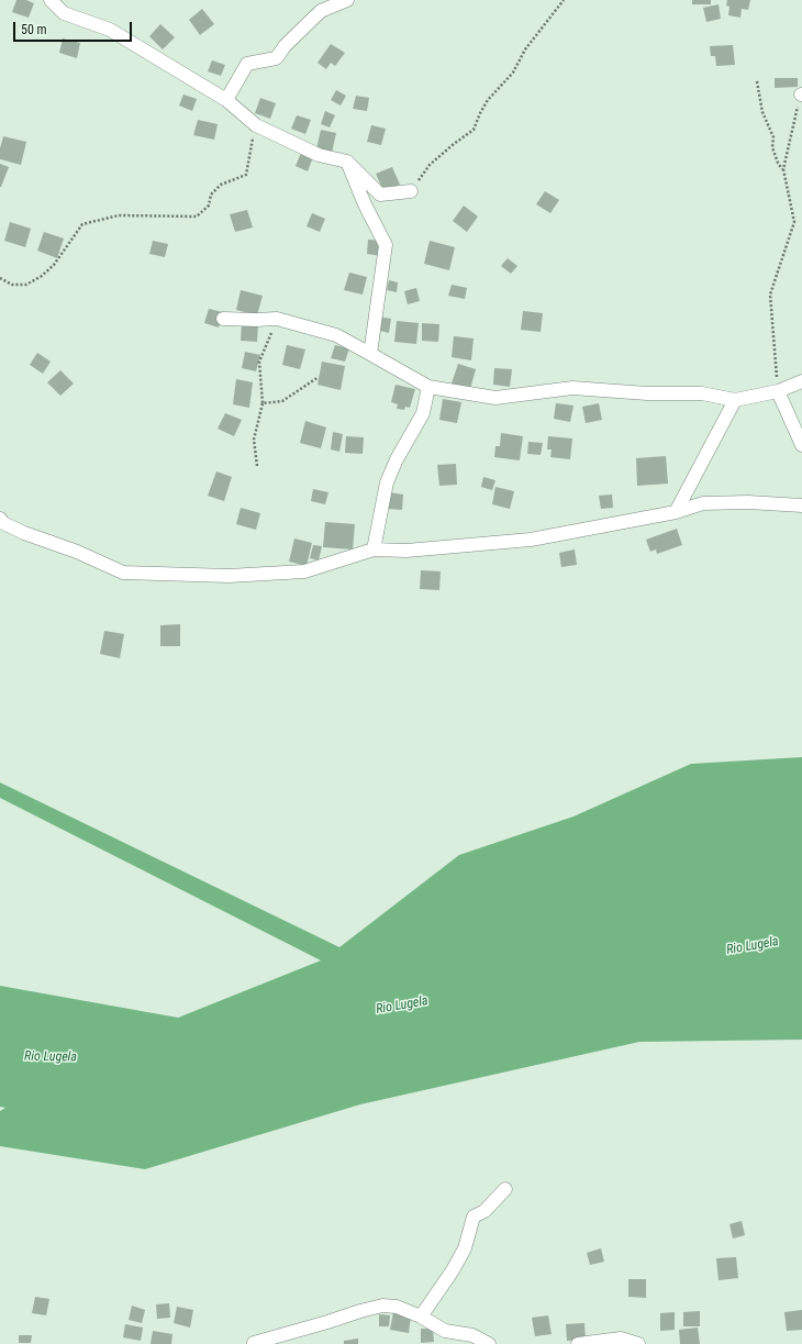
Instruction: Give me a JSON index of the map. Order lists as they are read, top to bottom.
{
  "water": ["Rio Lugela"],
  "scale_bar": "50 m"
}
